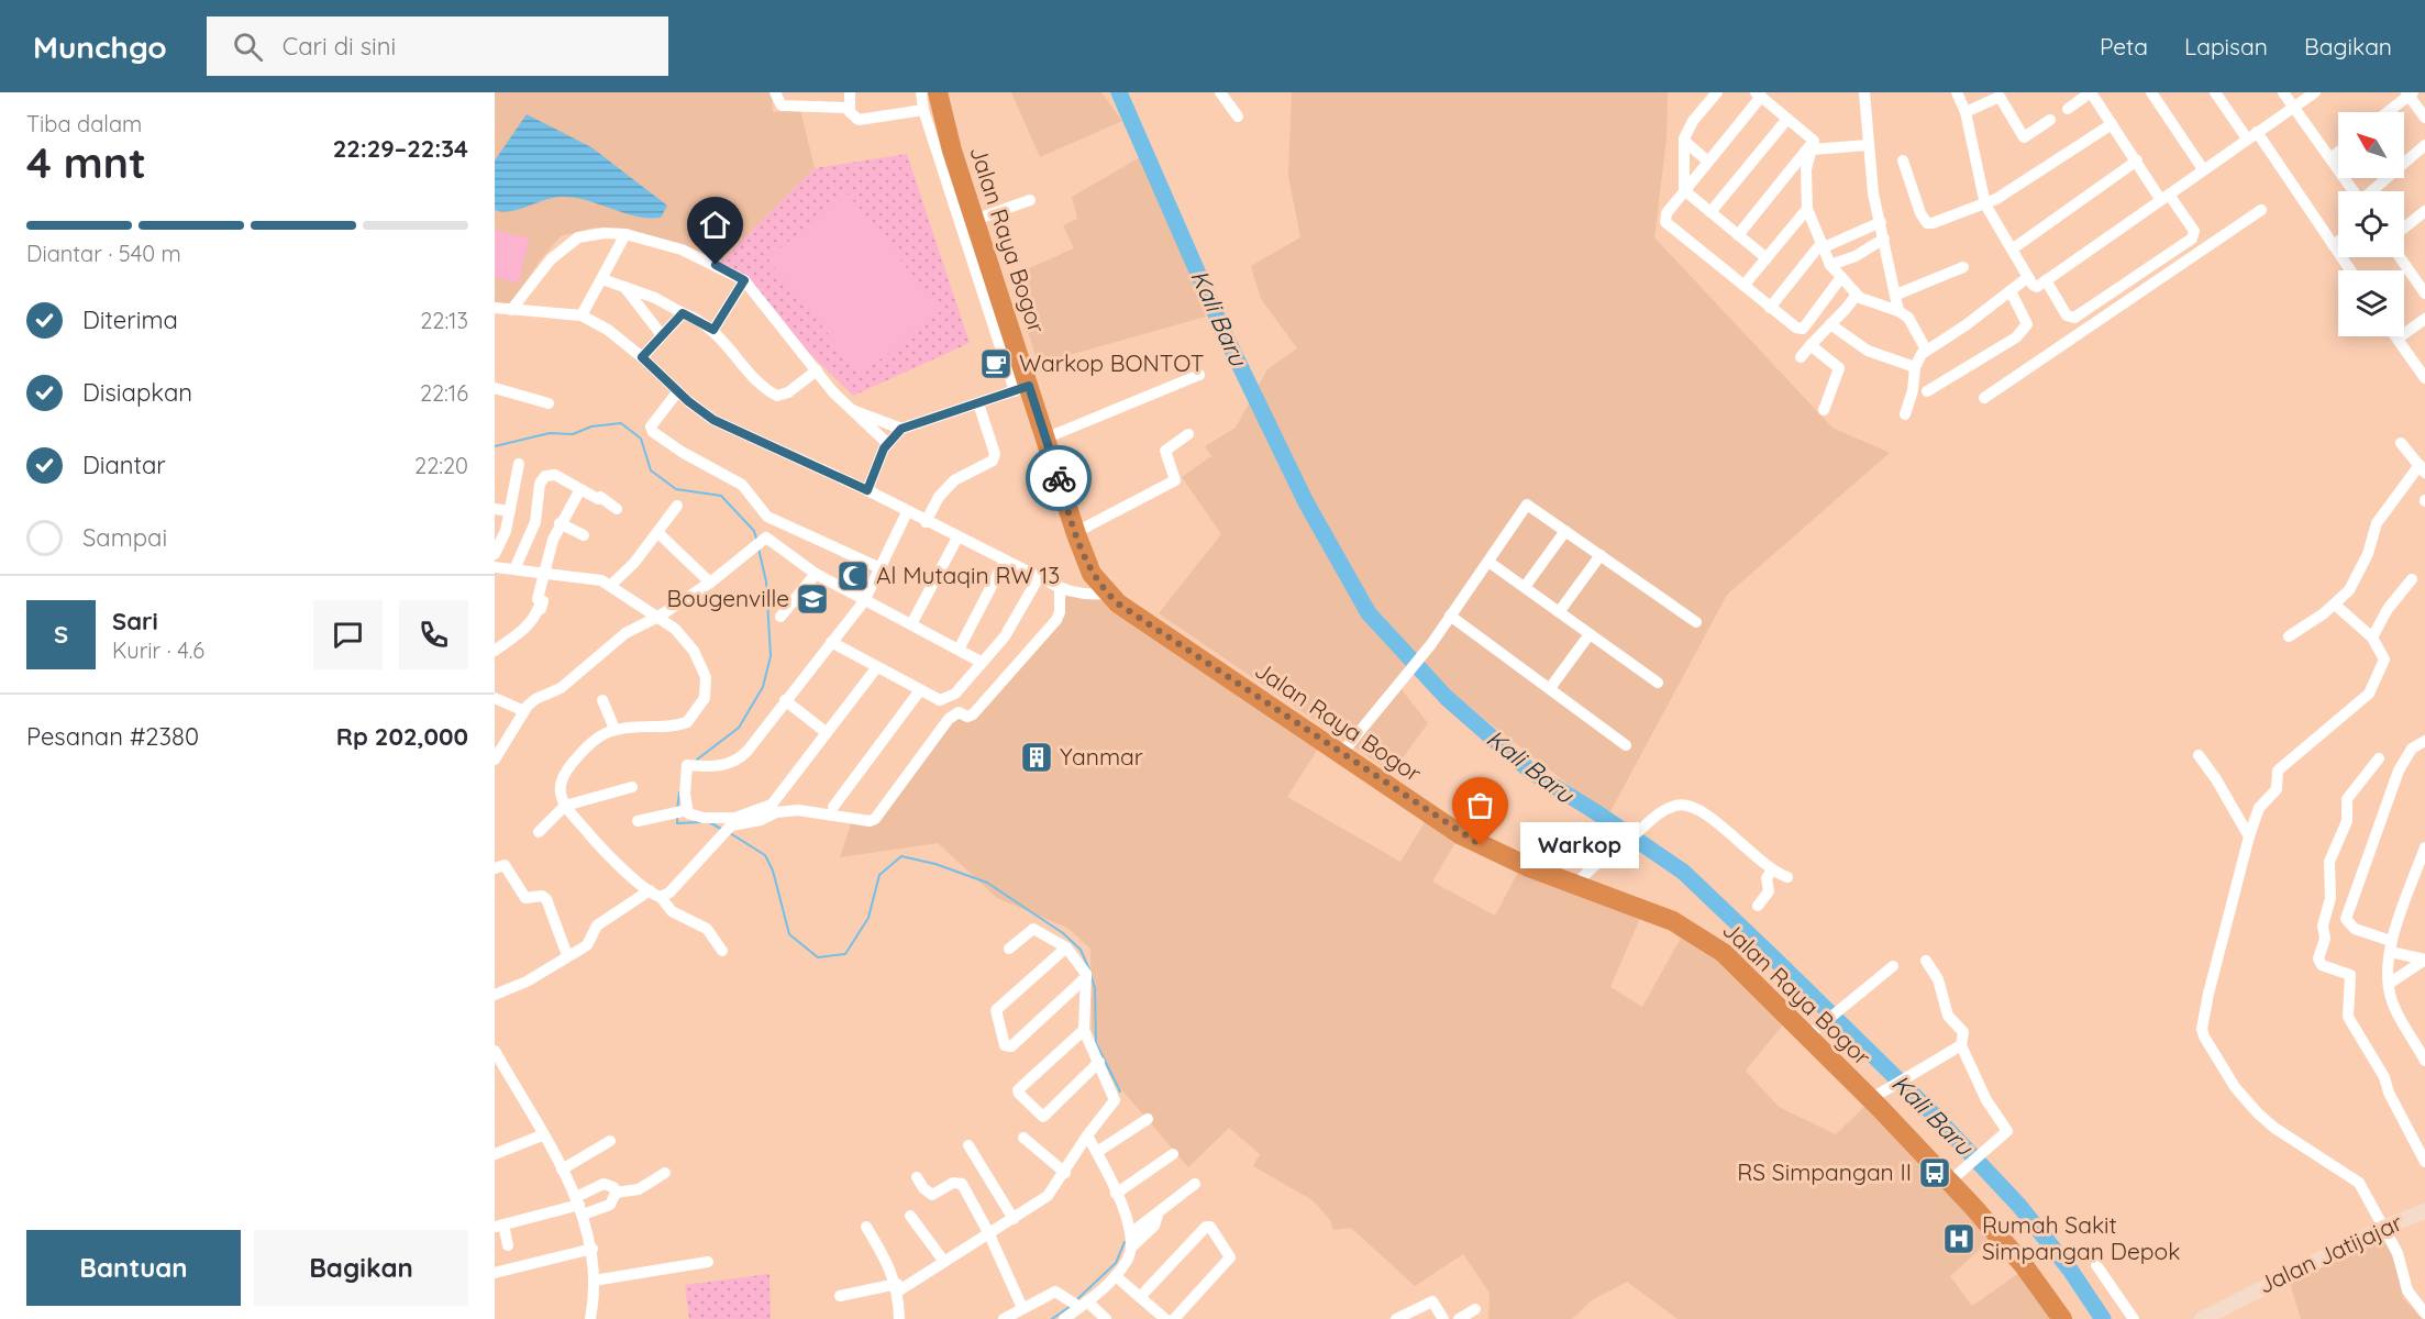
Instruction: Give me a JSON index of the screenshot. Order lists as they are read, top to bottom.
{
  "streets": {
    "highway": ["Jalan Raya Bogor"],
    "street": ["Jalan Jatijajar"]
  },
  "water": ["Kali Baru"],
  "places": {
    "cafe": ["Warkop BONTOT"],
    "mosque": ["Al Mutaqin RW 13"],
    "school or university": ["Bougenville"],
    "building": ["Yanmar"],
    "other": ["Warkop"],
    "bus stop": ["RS Simpangan II"],
    "hospital": ["Rumah Sakit Simpangan Depok"]
  },
  "north": "top left",
  "page": {
    "header": "Munchgo",
    "search": "Cari di sini",
    "nav": ["Peta", "Lapisan", "Bagikan"],
    "heading": ["4 mnt", "Tiba dalam", "22:29–22:34"],
    "panel": [
      "Sari",
      "Kurir · 4.6",
      "Pesanan #2380",
      "Rp 202,000"
    ],
    "bar": "Diantar · 540 m",
    "list": [
      ["Diterima", "22:13"],
      ["Disiapkan", "22:16"],
      ["Diantar", "22:20"],
      "Sampai"
    ],
    "round": "S",
    "bubble": "Warkop",
    "buttons": ["Bantuan", "Bagikan"]
  }
}
